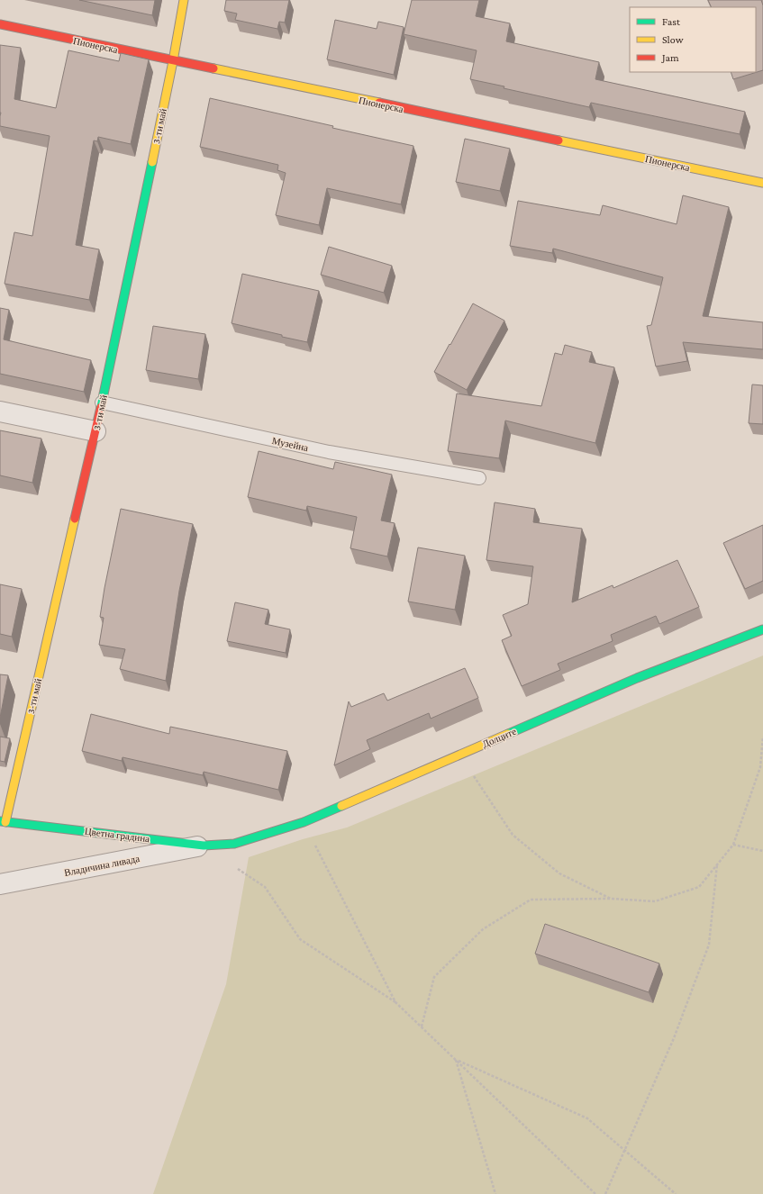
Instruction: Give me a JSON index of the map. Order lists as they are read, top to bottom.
{
  "streets": {
    "street": [
      "Пионерска",
      "3-ти май",
      "Долците",
      "Цветна градина",
      "Владичина ливада"
    ],
    "lane": ["Музейна"]
  },
  "crossings": [
    ["Пионерска", "3-ти май"],
    ["3-ти май", "Музейна"],
    ["3-ти май", "Цветна градина"],
    ["Долците", "Цветна градина"],
    ["Цветна градина", "Владичина ливада"]
  ],
  "legend": ["Fast", "Slow", "Jam"]
}
